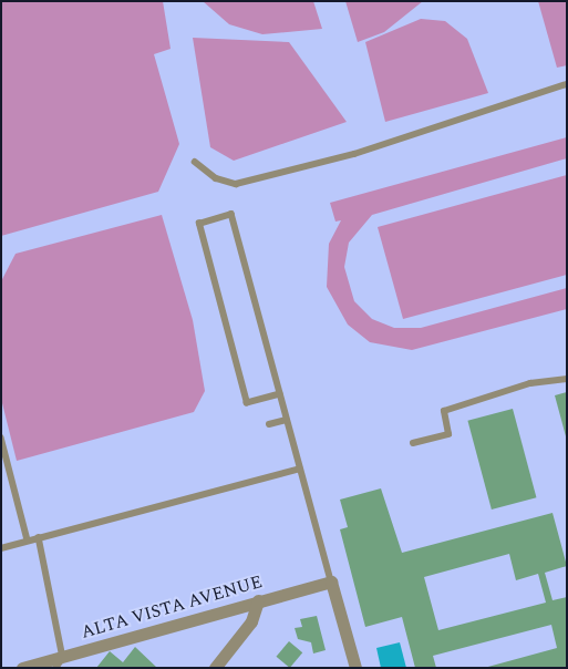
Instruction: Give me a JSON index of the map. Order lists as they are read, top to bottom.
{
  "streets": {
    "street": ["ALTA VISTA AVENUE"]
  }
}
